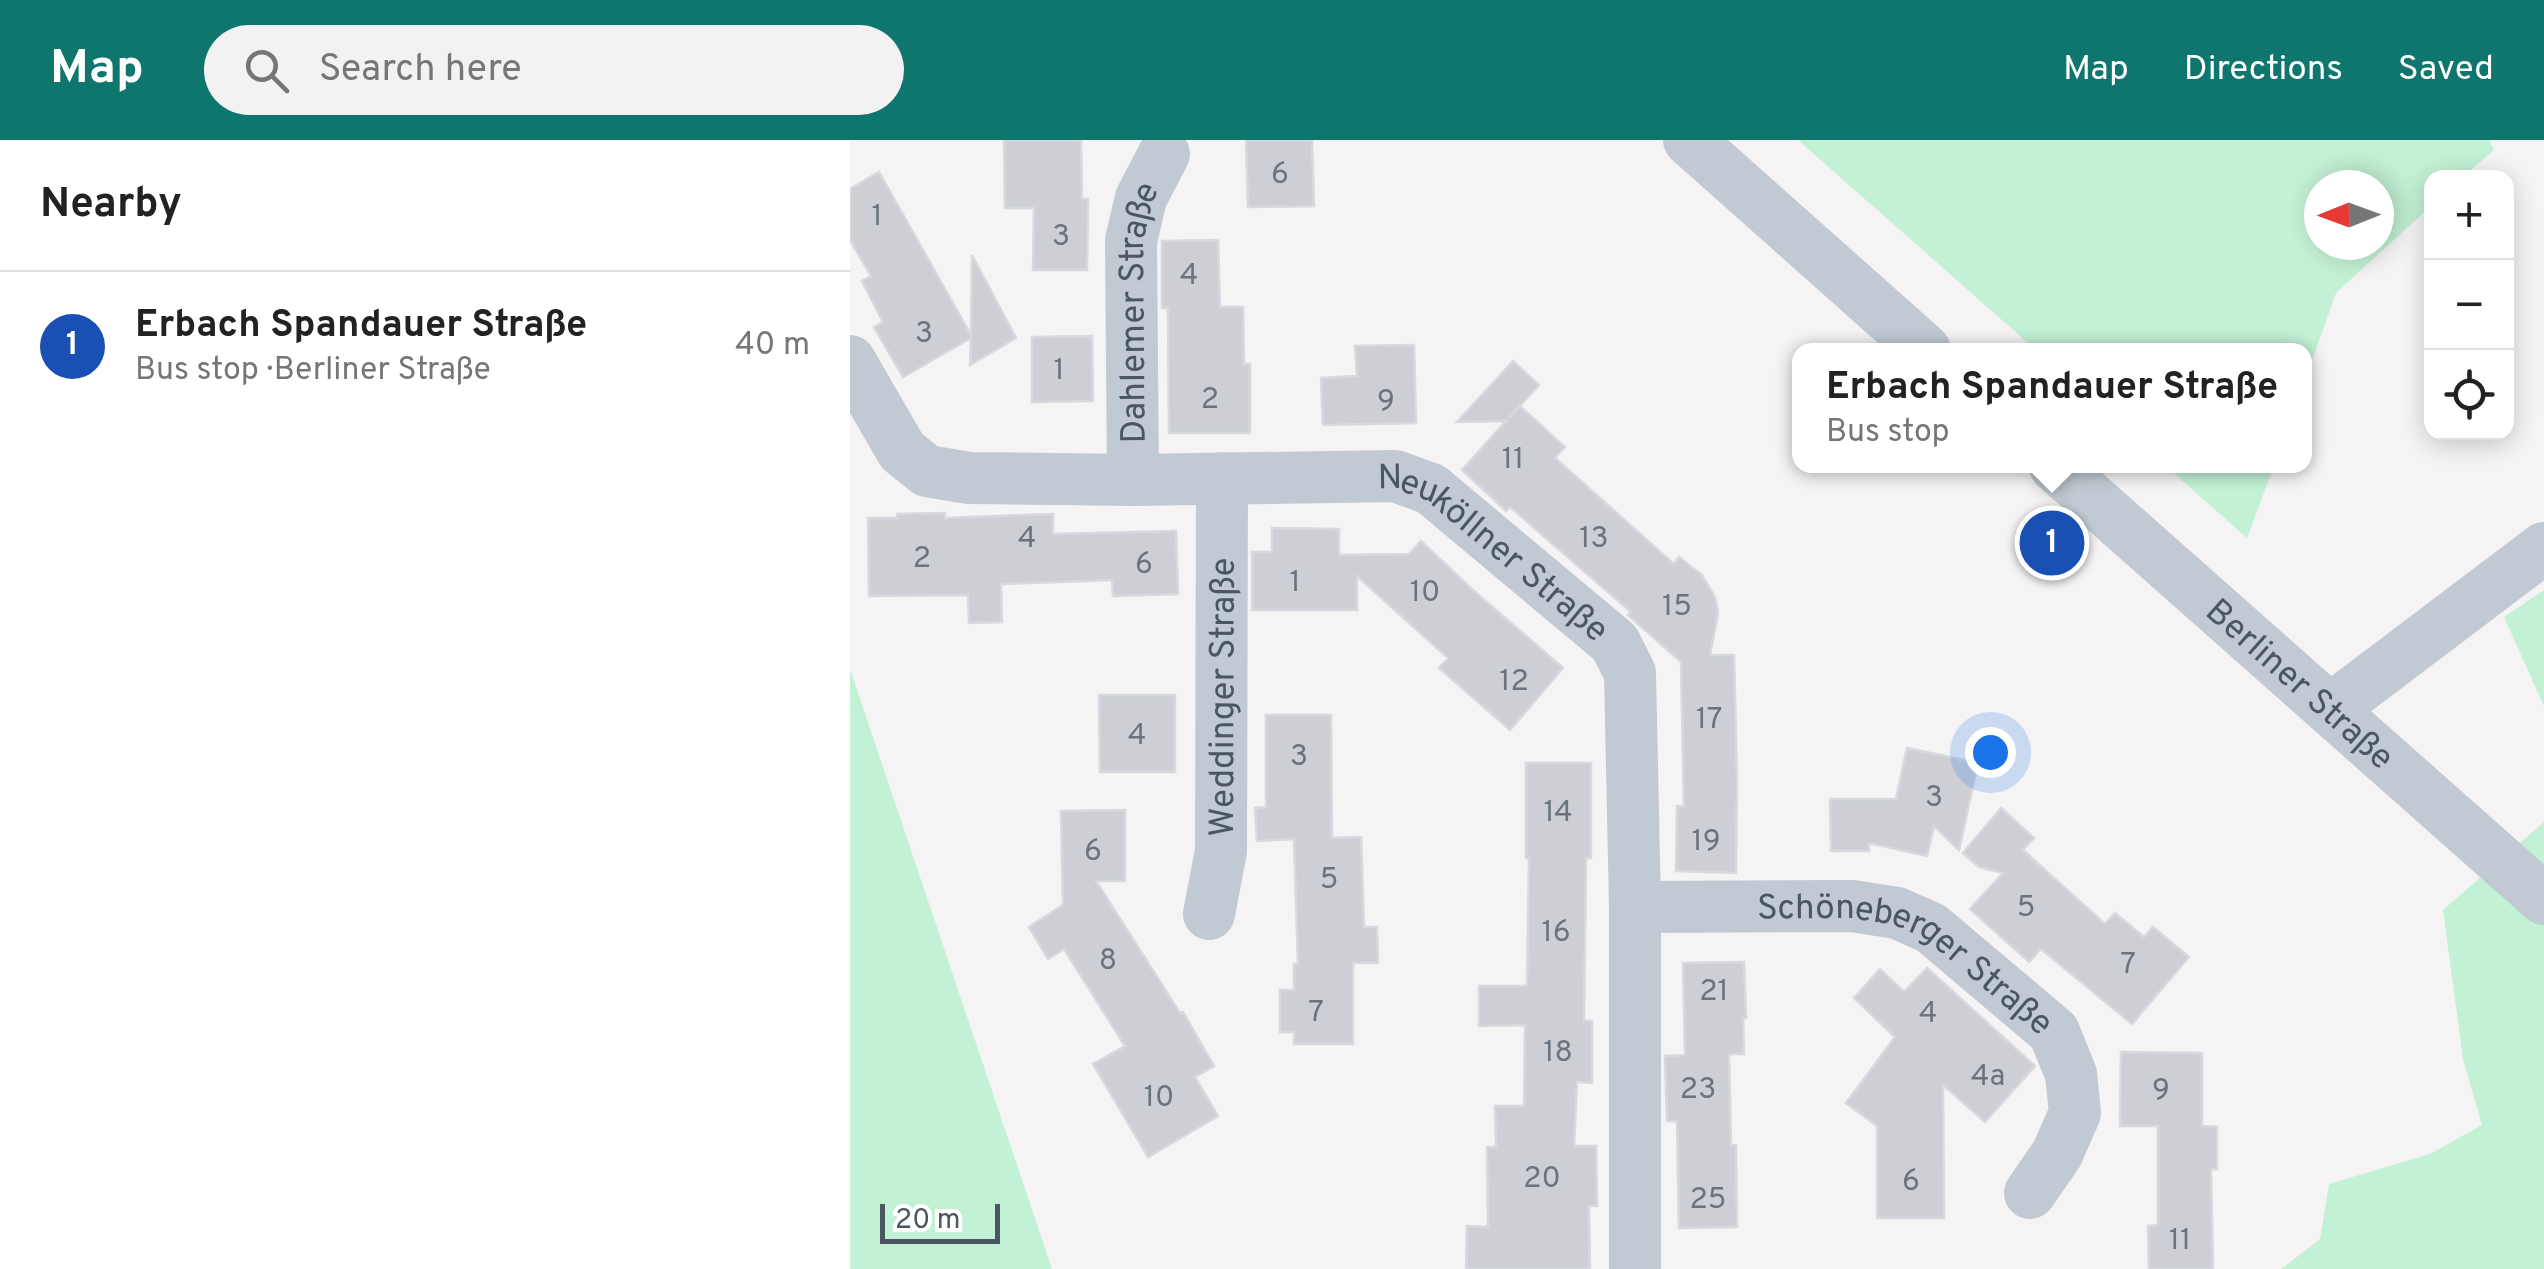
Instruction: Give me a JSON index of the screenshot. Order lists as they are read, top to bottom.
{
  "streets": {
    "street": [
      "Dahlemer Straße",
      "Neuköllner Straße",
      "Berliner Straße",
      "Weddinger Straße",
      "Schöneberger Straße"
    ]
  },
  "crossings": [
    ["Dahlemer Straße", "Neuköllner Straße"],
    ["Neuköllner Straße", "Weddinger Straße"],
    ["Neuköllner Straße", "Schöneberger Straße"]
  ],
  "house_numbers": [
    "6",
    "1",
    "3",
    "4",
    "3",
    "1",
    "2",
    "9",
    "11",
    "4",
    "13",
    "2",
    "6",
    "1",
    "10",
    "15",
    "12",
    "17",
    "4",
    "3",
    "3",
    "14",
    "19",
    "6",
    "5",
    "5",
    "16",
    "8",
    "7",
    "21",
    "7",
    "4",
    "18",
    "4a",
    "23",
    "9",
    "10",
    "20",
    "6",
    "25",
    "11"
  ],
  "scale_bar": "20 m",
  "north": "left",
  "page": {
    "header": "Map",
    "search": "Search here",
    "nav": ["Map", "Directions", "Saved"],
    "heading": "Nearby",
    "map_buttons": ["+", "−"],
    "list": [
      {
        "mark": "1",
        "name": "Erbach Spandauer Straße",
        "note": "Bus stop · Berliner Straße",
        "value": "40 m"
      }
    ],
    "popup": ["Erbach Spandauer Straße", "Bus stop"],
    "pins": "1",
    "scale": "20 m"
  }
}
